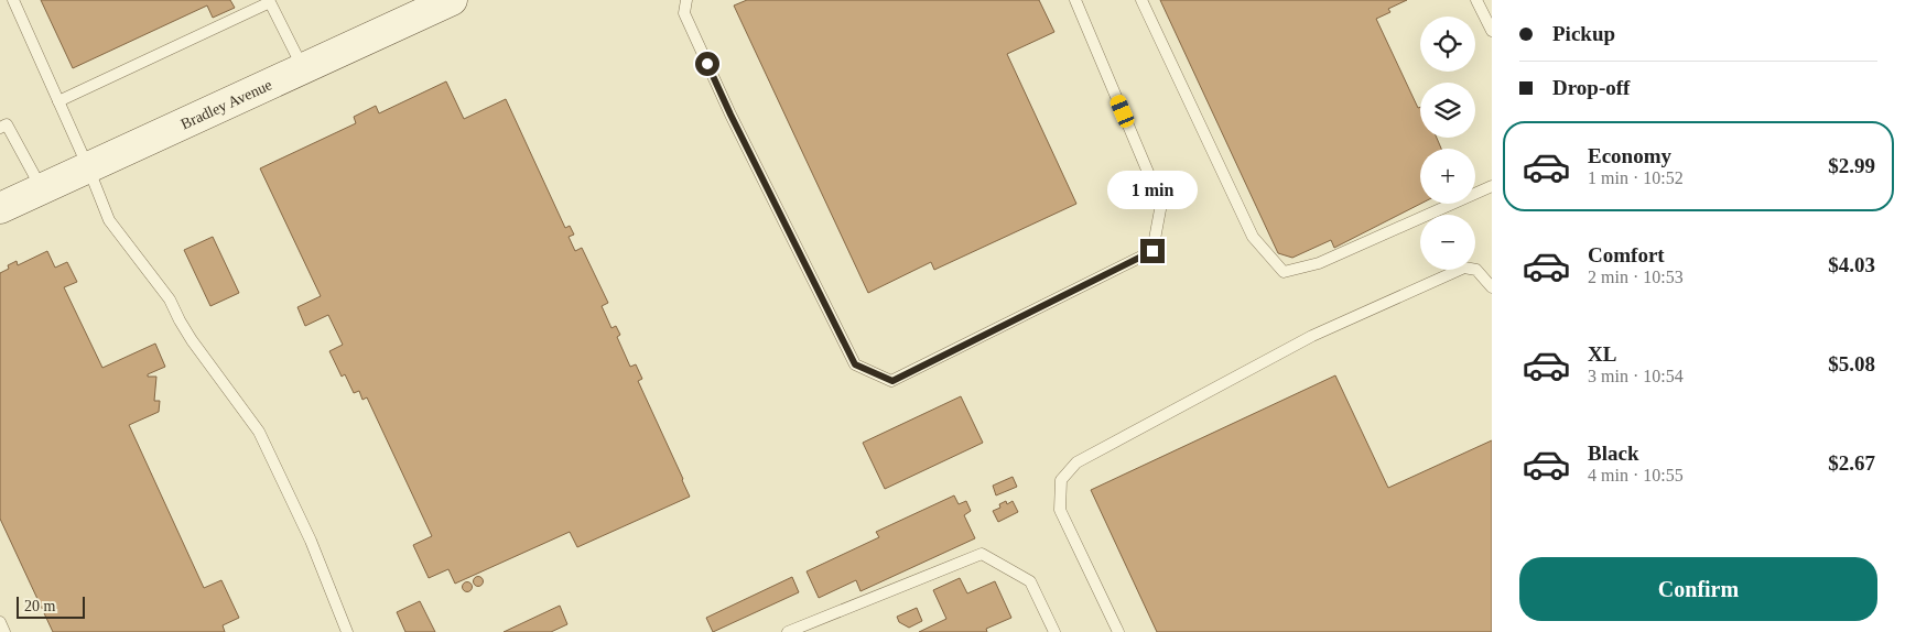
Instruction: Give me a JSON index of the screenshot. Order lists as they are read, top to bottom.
{
  "streets": {
    "street": ["Bradley Avenue"]
  },
  "scale_bar": "20 m",
  "page": {
    "banner": ["Pickup", "Drop-off"],
    "map_buttons": ["+", "−"],
    "list": [
      {
        "name": "Economy",
        "note": "1 min · 10:52",
        "value": "$2.99"
      },
      {
        "name": "Comfort",
        "note": "2 min · 10:53",
        "value": "$4.03"
      },
      {
        "name": "XL",
        "note": "3 min · 10:54",
        "value": "$5.08"
      },
      {
        "name": "Black",
        "note": "4 min · 10:55",
        "value": "$2.67"
      }
    ],
    "bubble": "1 min",
    "buttons": "Confirm",
    "scale": "20 m"
  }
}
